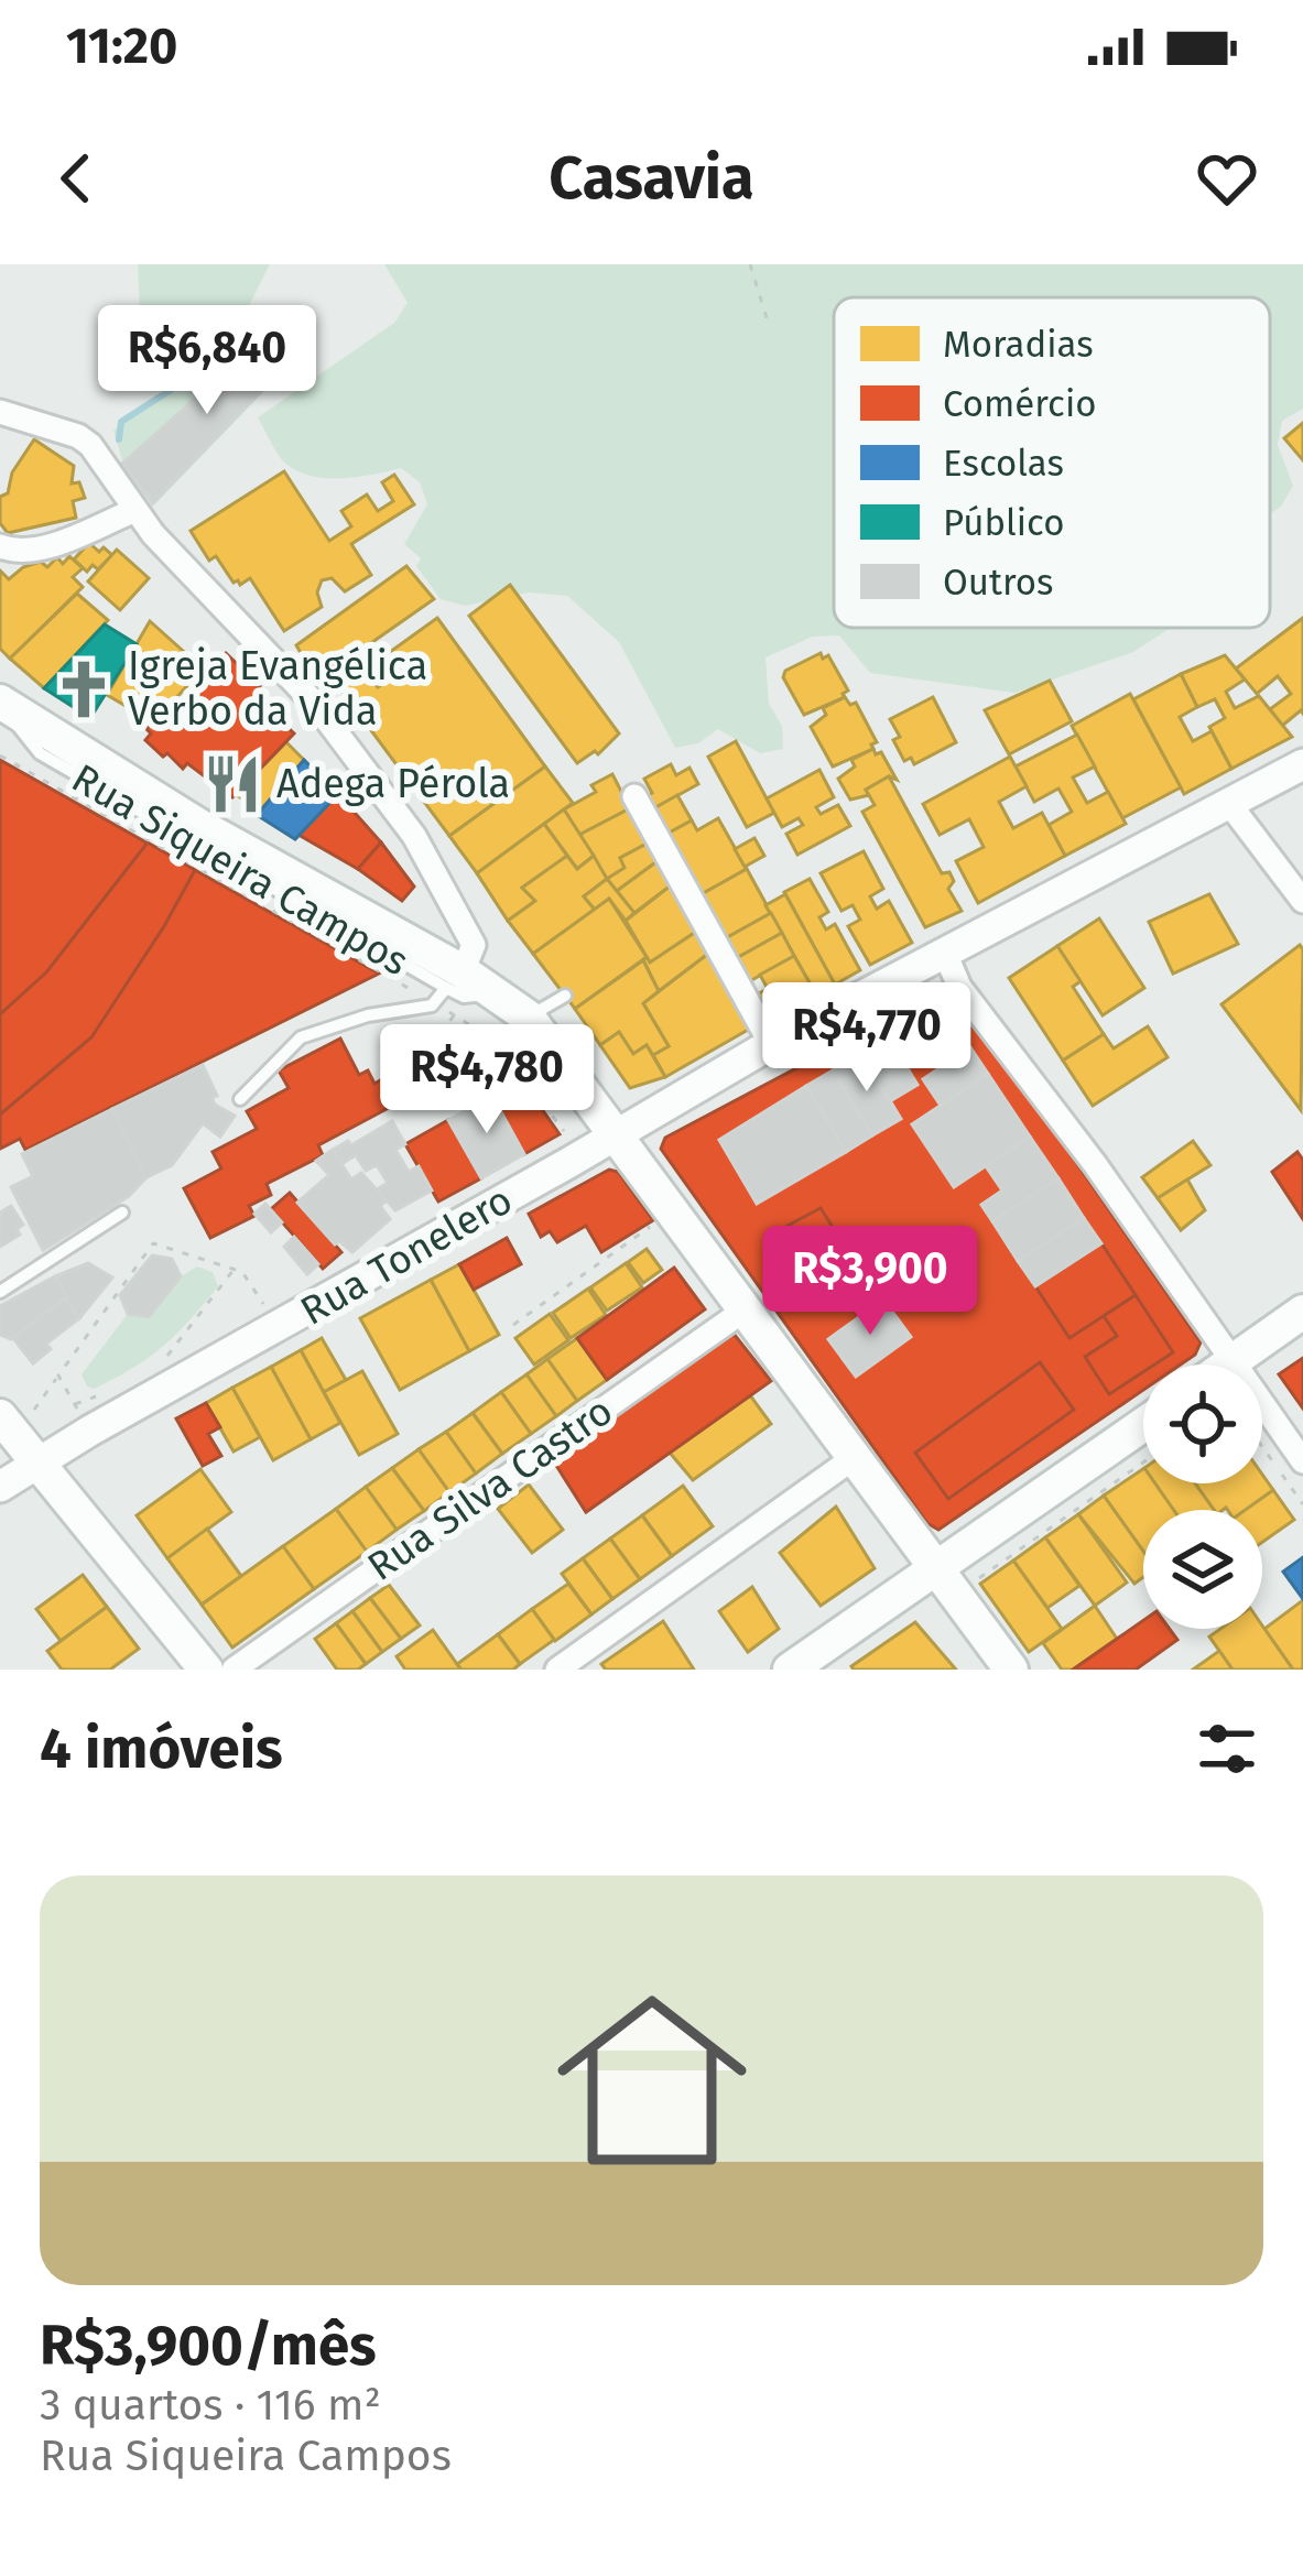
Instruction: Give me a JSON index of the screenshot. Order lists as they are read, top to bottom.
{
  "streets": {
    "main road": ["Rua Siqueira Campos"],
    "street": ["Rua Tonelero", "Rua Silva Castro"]
  },
  "crossings": [
    ["Rua Siqueira Campos", "Rua Tonelero"],
    ["Rua Siqueira Campos", "Rua Silva Castro"]
  ],
  "places": {
    "church": ["Igreja Evangélica Verbo da Vida"],
    "restaurant": ["Adega Pérola"]
  },
  "legend": [
    "Moradias",
    "Comércio",
    "Escolas",
    "Público",
    "Outros"
  ],
  "page": {
    "status": "11:20",
    "header": "Casavia",
    "price": [
      "R$6,840",
      "R$4,770",
      "R$4,780",
      "R$3,900"
    ],
    "heading": "4 imóveis",
    "list": [
      {
        "name": "R$3,900/mês",
        "note": "3 quartos · 116 m² · Rua Siqueira Campos"
      }
    ]
  }
}
